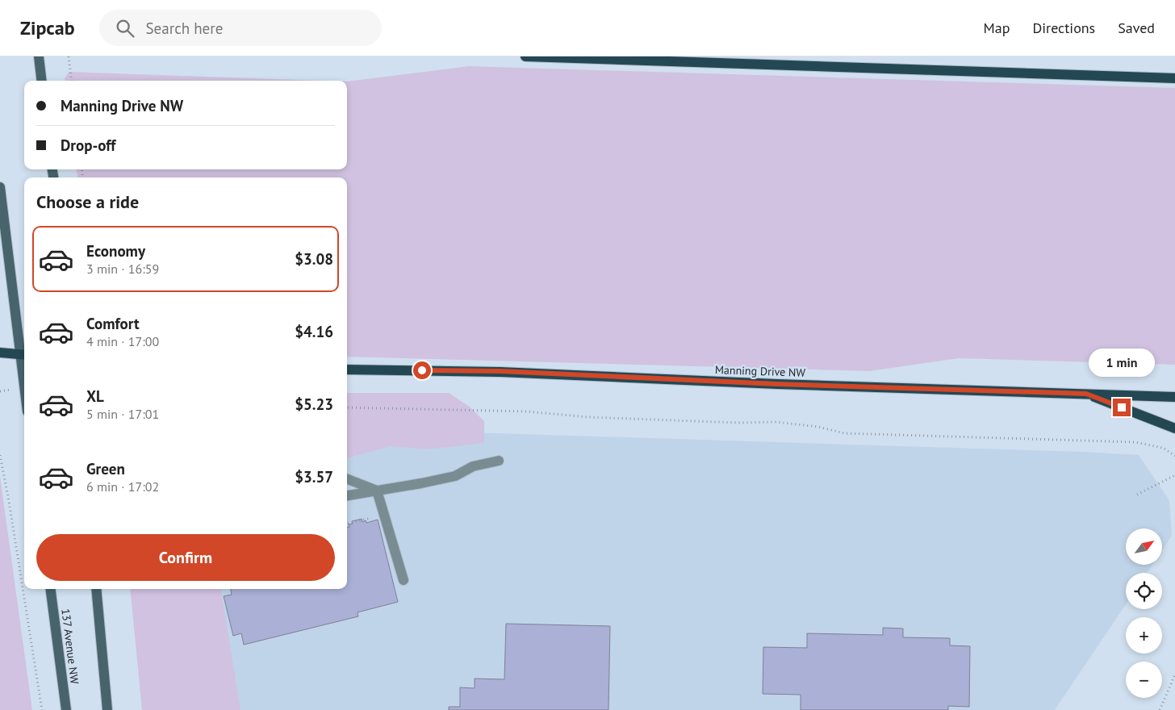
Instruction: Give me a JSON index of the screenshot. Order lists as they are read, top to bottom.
{
  "streets": {
    "main road": ["Manning Drive NW", "137 Avenue NW"]
  },
  "north": "top right",
  "page": {
    "header": "Zipcab",
    "search": "Search here",
    "nav": ["Map", "Directions", "Saved"],
    "banner": ["Manning Drive NW", "Drop-off"],
    "heading": "Choose a ride",
    "list": [
      {
        "name": "Economy",
        "note": "3 min · 16:59",
        "value": "$3.08"
      },
      {
        "name": "Comfort",
        "note": "4 min · 17:00",
        "value": "$4.16"
      },
      {
        "name": "XL",
        "note": "5 min · 17:01",
        "value": "$5.23"
      },
      {
        "name": "Green",
        "note": "6 min · 17:02",
        "value": "$3.57"
      }
    ],
    "bubble": "1 min",
    "buttons": "Confirm",
    "map_buttons": ["+", "−"]
  }
}
